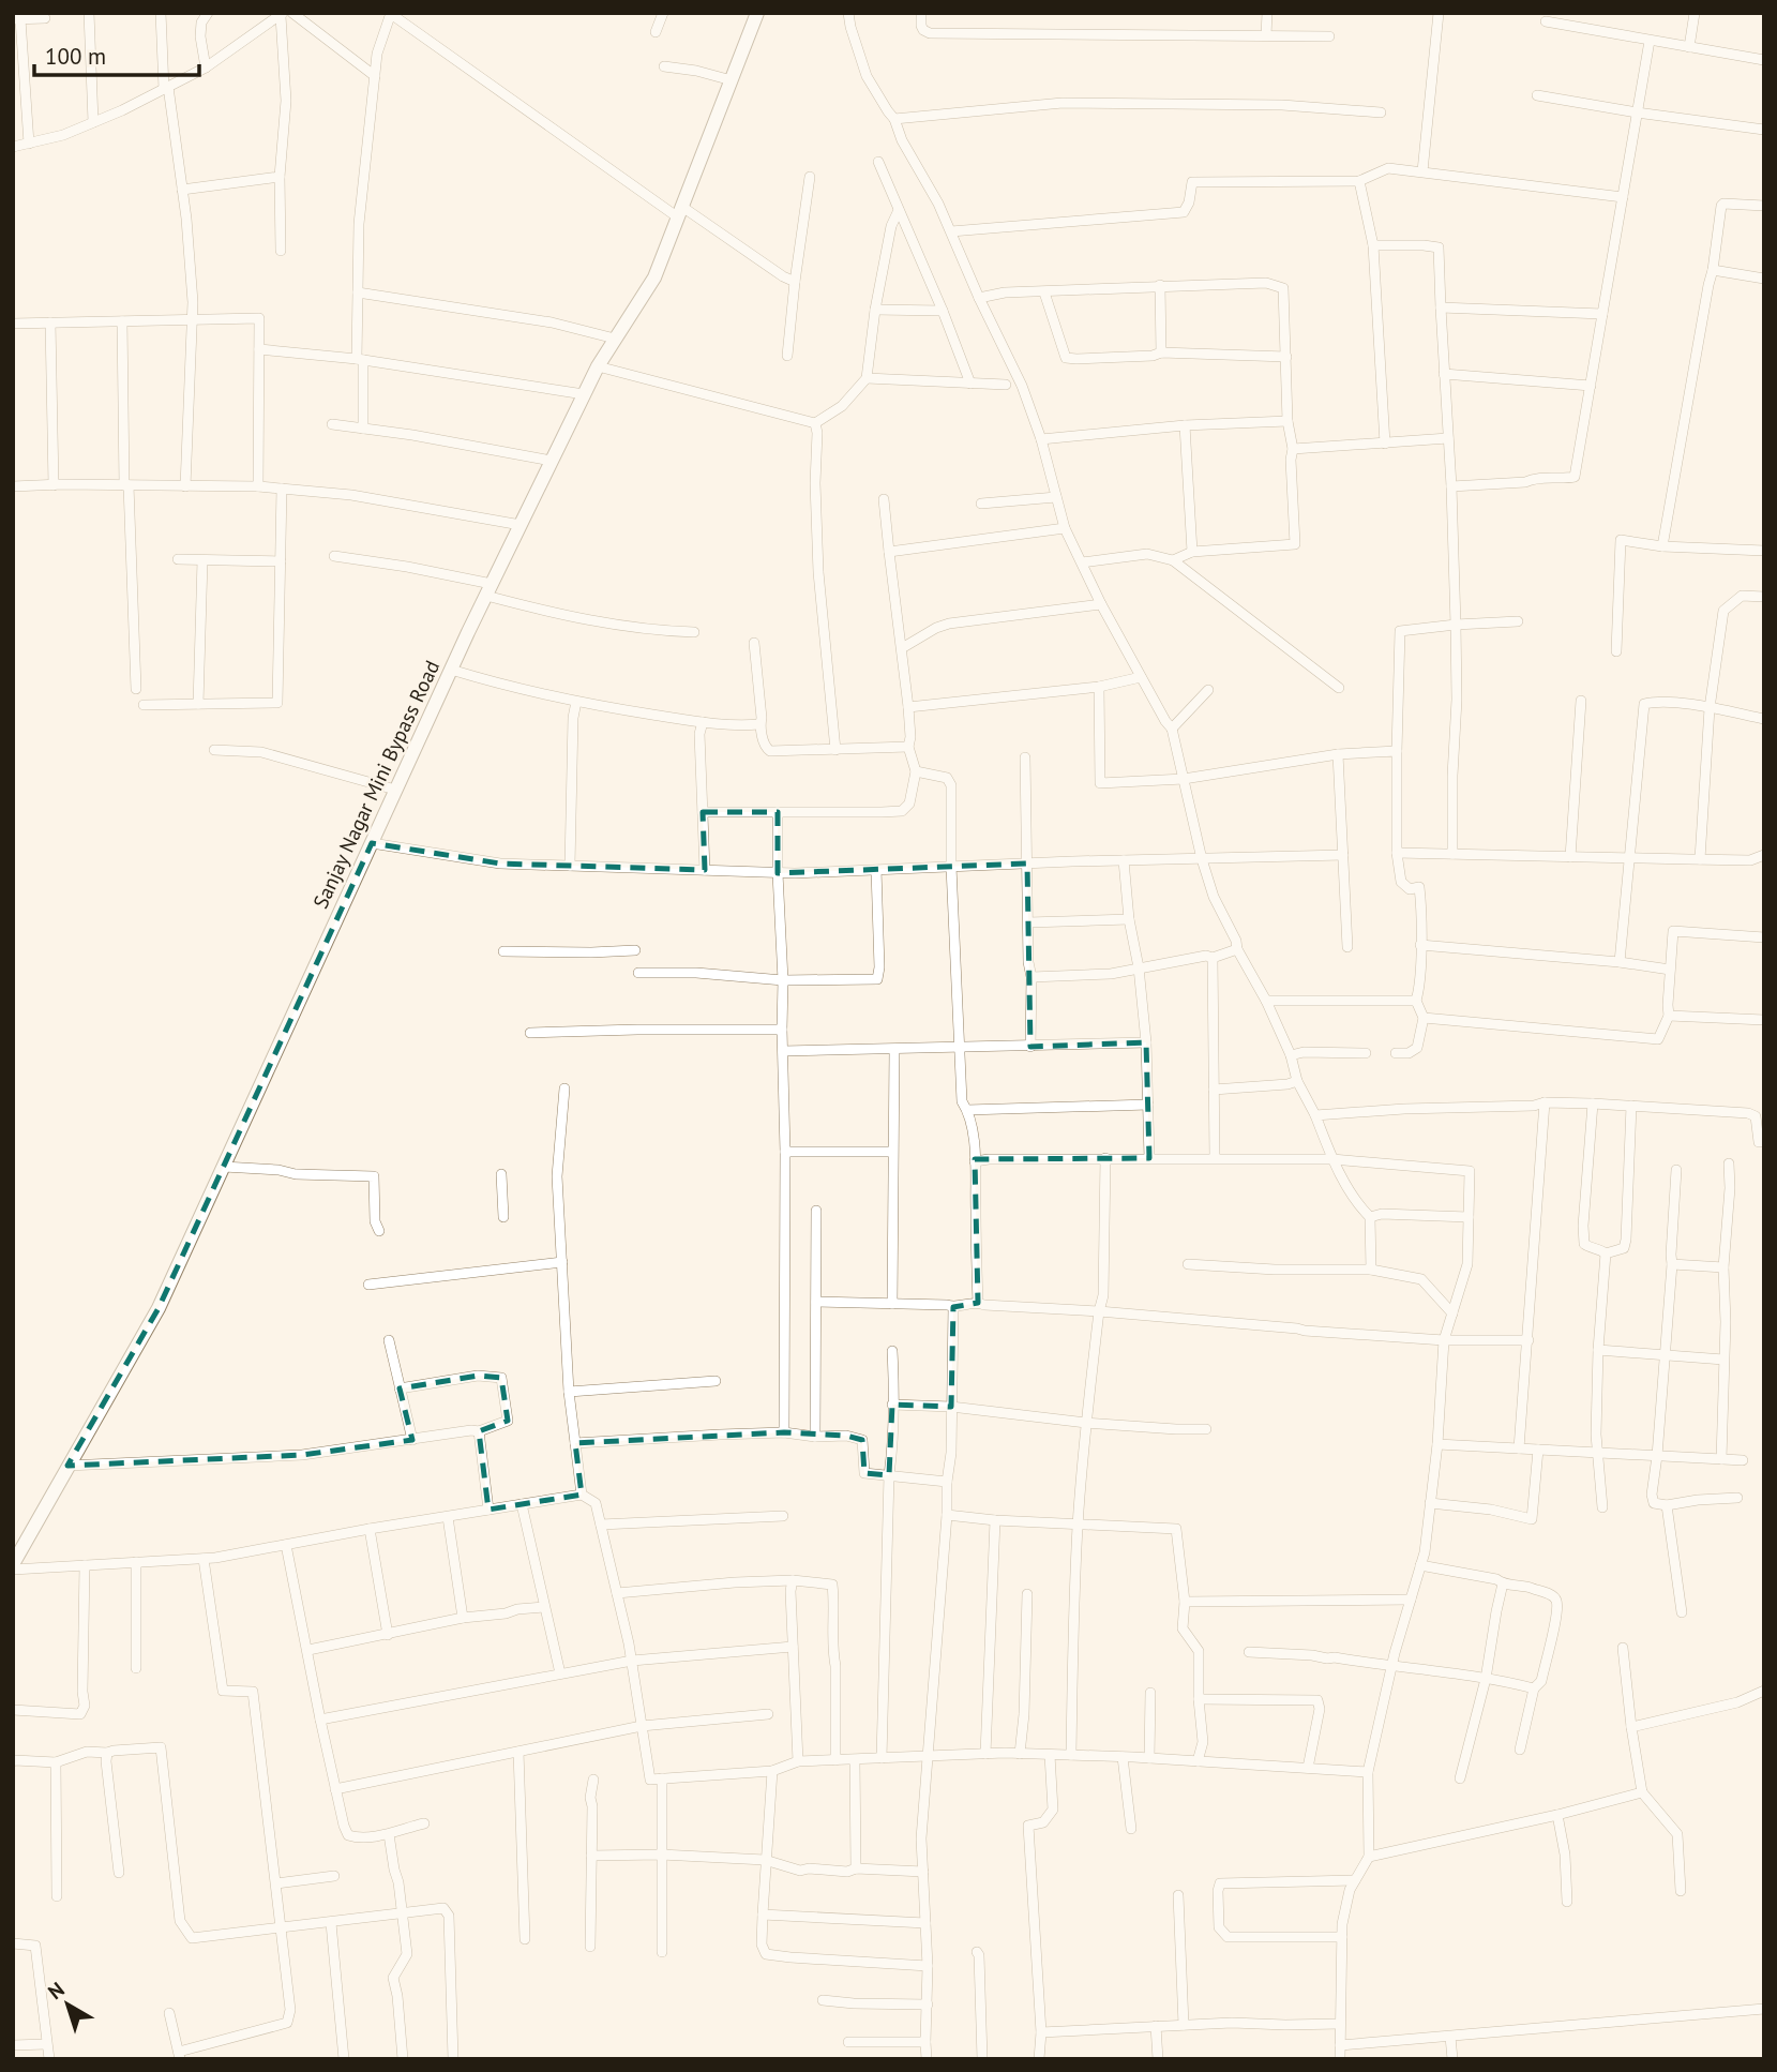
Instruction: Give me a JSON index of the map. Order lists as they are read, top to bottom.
{
  "streets": {
    "street": ["Sanjay Nagar Mini Bypass Road"]
  },
  "scale_bar": "100 m",
  "north": "top left"
}
